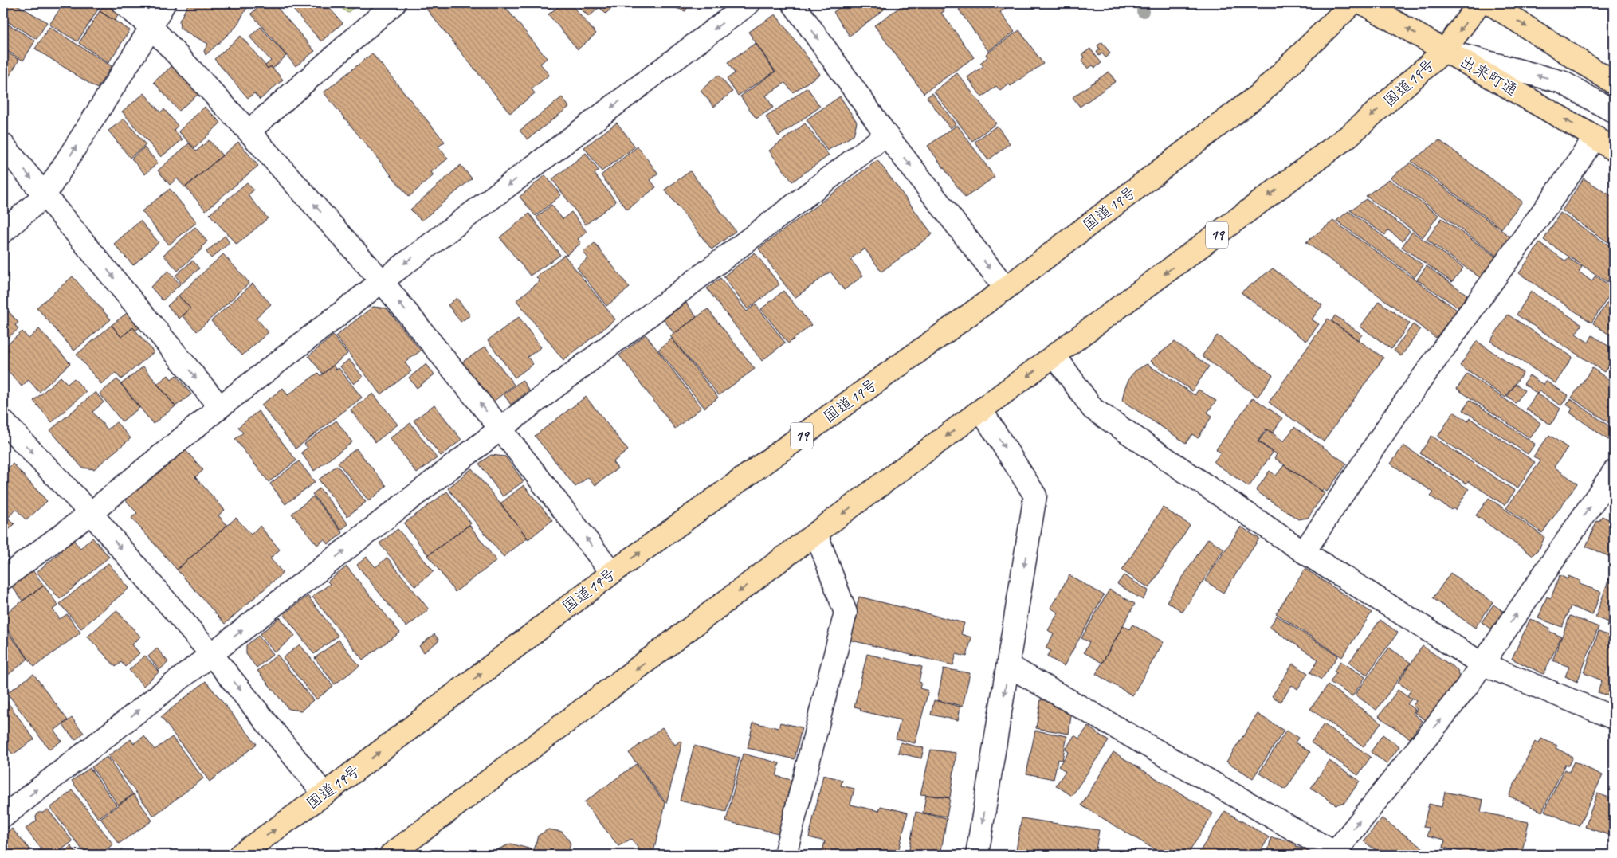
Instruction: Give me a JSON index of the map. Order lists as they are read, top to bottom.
{
  "streets": {
    "main road": ["出来町通", "国道19号", "19"]
  },
  "crossings": [
    ["出来町通", "国道19号"]
  ]
}
